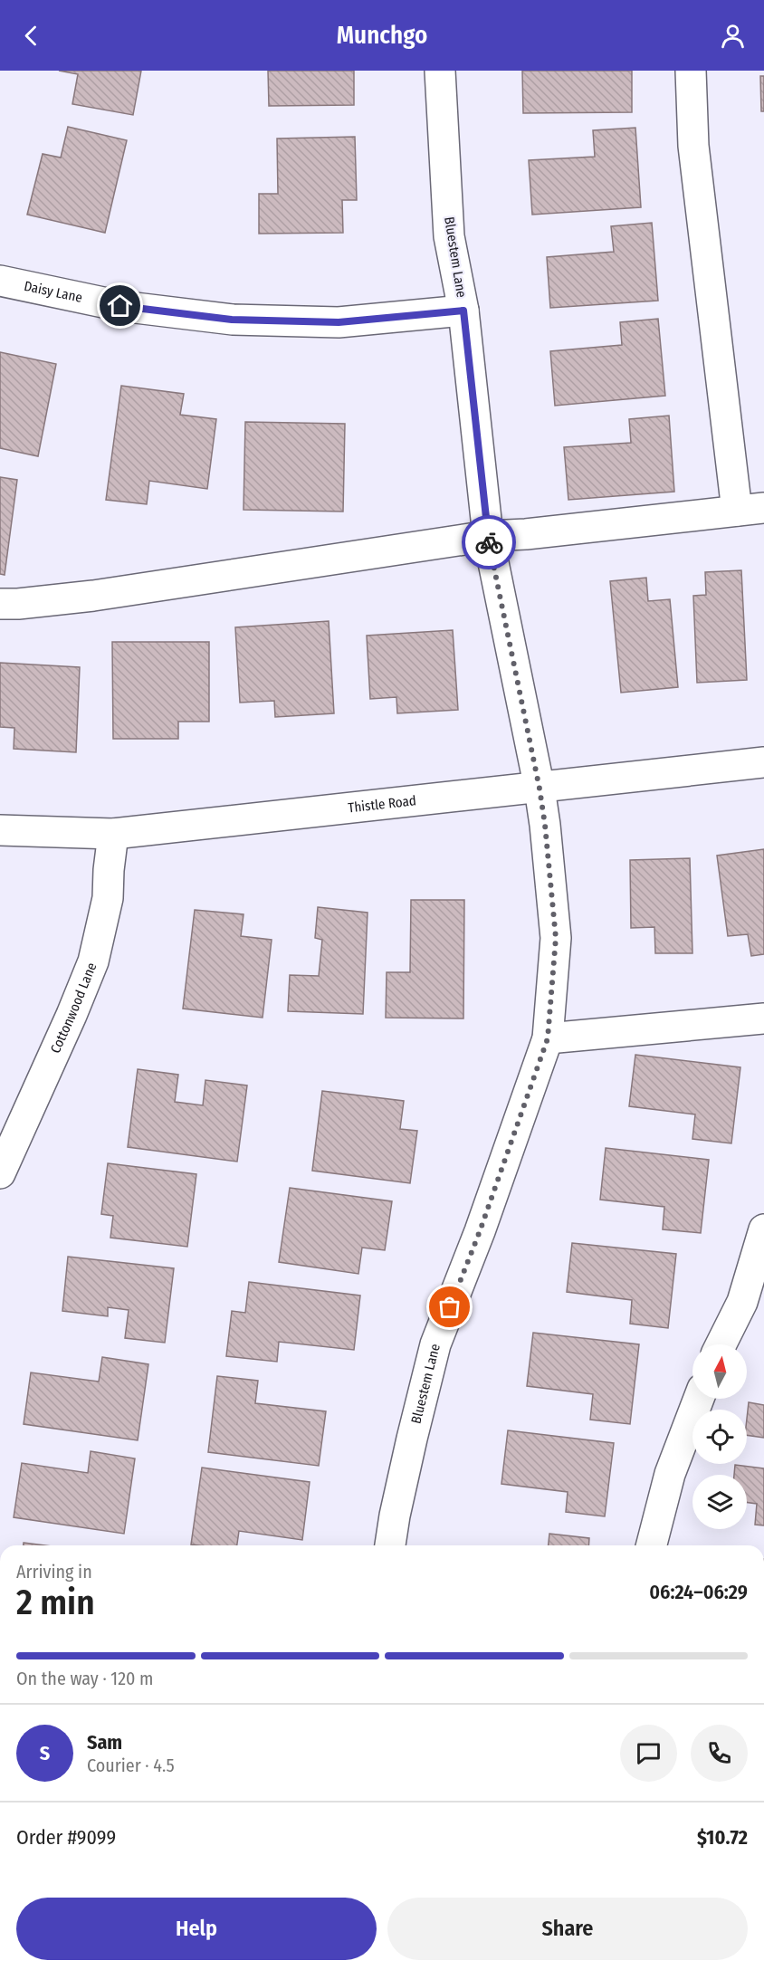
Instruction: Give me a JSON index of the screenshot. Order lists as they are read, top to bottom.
{
  "streets": {
    "street": [
      "Bluestem Lane",
      "Daisy Lane",
      "Thistle Road",
      "Cottonwood Lane"
    ]
  },
  "crossings": [
    ["Bluestem Lane", "Daisy Lane"],
    ["Bluestem Lane", "Thistle Road"],
    ["Thistle Road", "Cottonwood Lane"]
  ],
  "north": "top",
  "page": {
    "header": "Munchgo",
    "heading": ["2 min", "Arriving in", "06:24–06:29"],
    "panel": [
      "Sam",
      "Courier · 4.5",
      "Order #9099",
      "$10.72"
    ],
    "bar": "On the way · 120 m",
    "round": "S",
    "buttons": ["Help", "Share"]
  }
}
